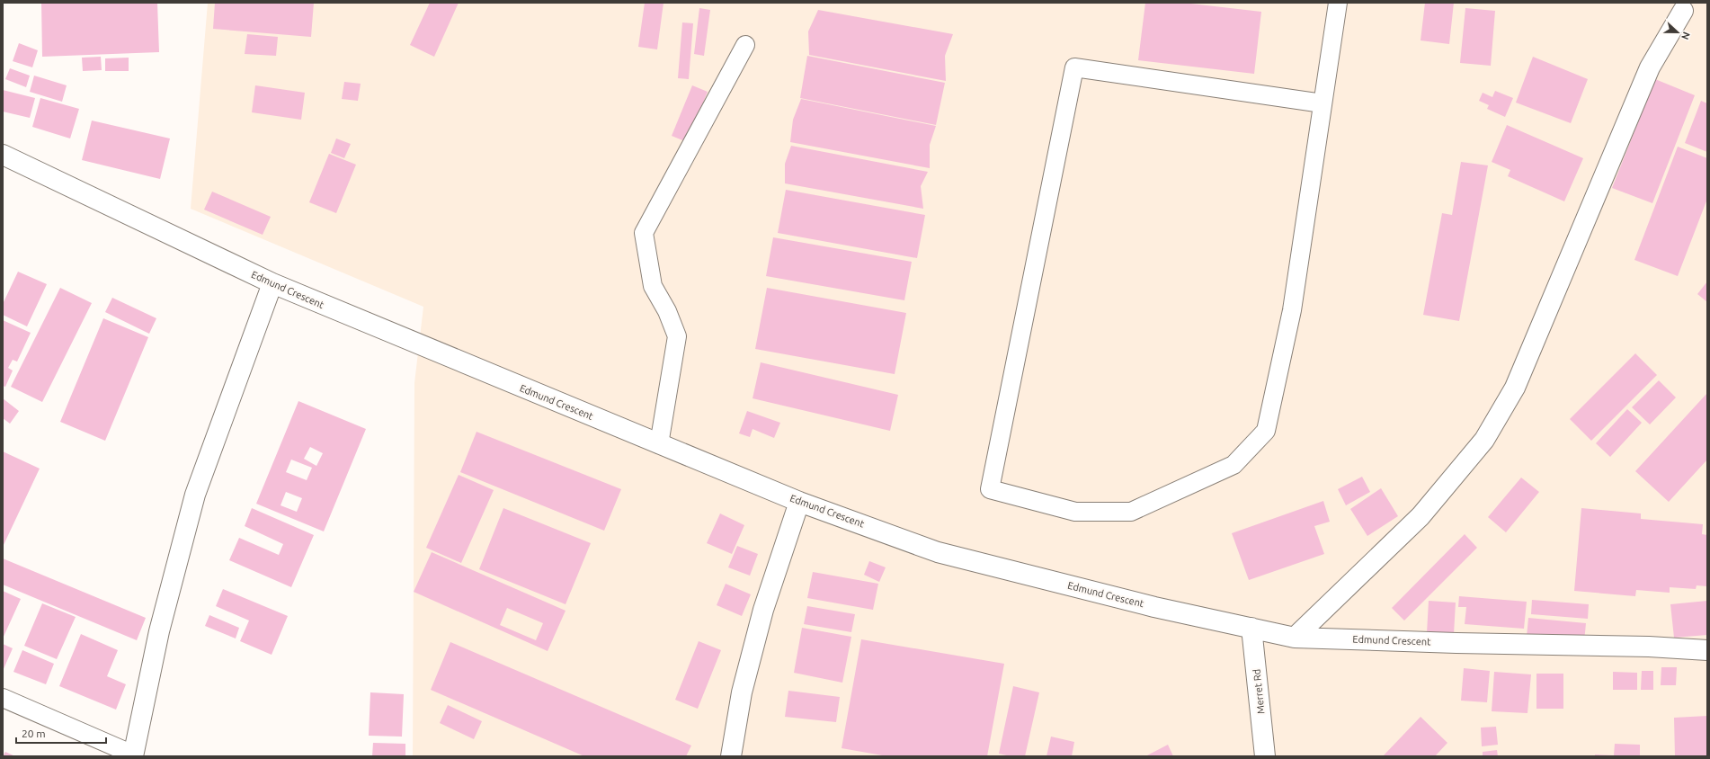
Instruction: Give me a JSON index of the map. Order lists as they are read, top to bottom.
{
  "streets": {
    "street": ["Edmund Crescent", "Merret Rd"]
  },
  "crossings": [
    ["Edmund Crescent", "Merret Rd"]
  ],
  "scale_bar": "20 m",
  "north": "right"
}
